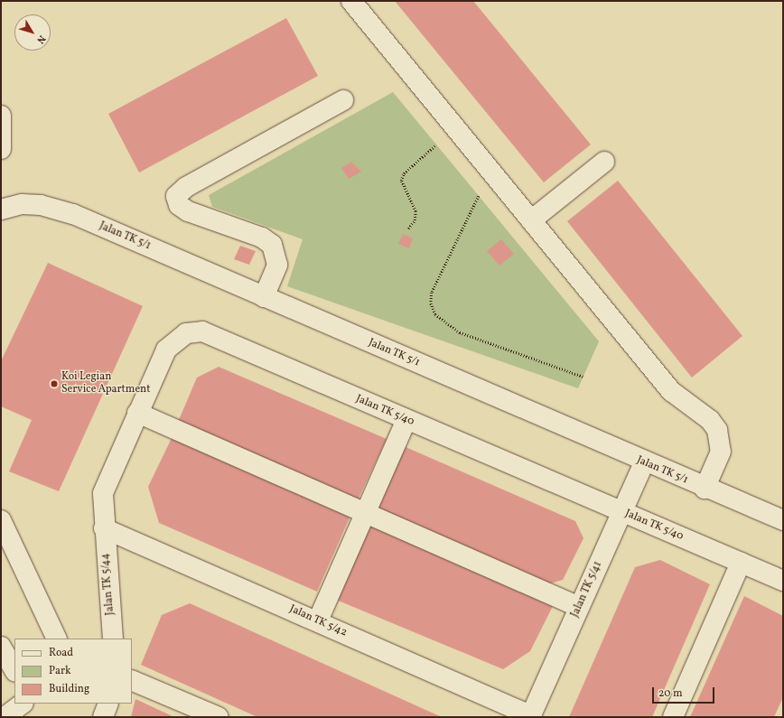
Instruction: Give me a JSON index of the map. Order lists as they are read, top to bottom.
{
  "streets": {
    "street": [
      "Jalan TK 5/1",
      "Jalan TK 5/40",
      "Jalan TK 5/44",
      "Jalan TK 5/41",
      "Jalan TK 5/42"
    ]
  },
  "crossings": [
    ["Jalan TK 5/1", "Jalan TK 5/41"],
    ["Jalan TK 5/40", "Jalan TK 5/44"],
    ["Jalan TK 5/40", "Jalan TK 5/41"],
    ["Jalan TK 5/40", "Jalan TK 5/42"],
    ["Jalan TK 5/44", "Jalan TK 5/42"],
    ["Jalan TK 5/41", "Jalan TK 5/42"]
  ],
  "places": ["Koi Legian Service Apartment"],
  "legend": ["Road", "Park", "Building"],
  "scale_bar": "20 m",
  "north": "bottom right"
}
